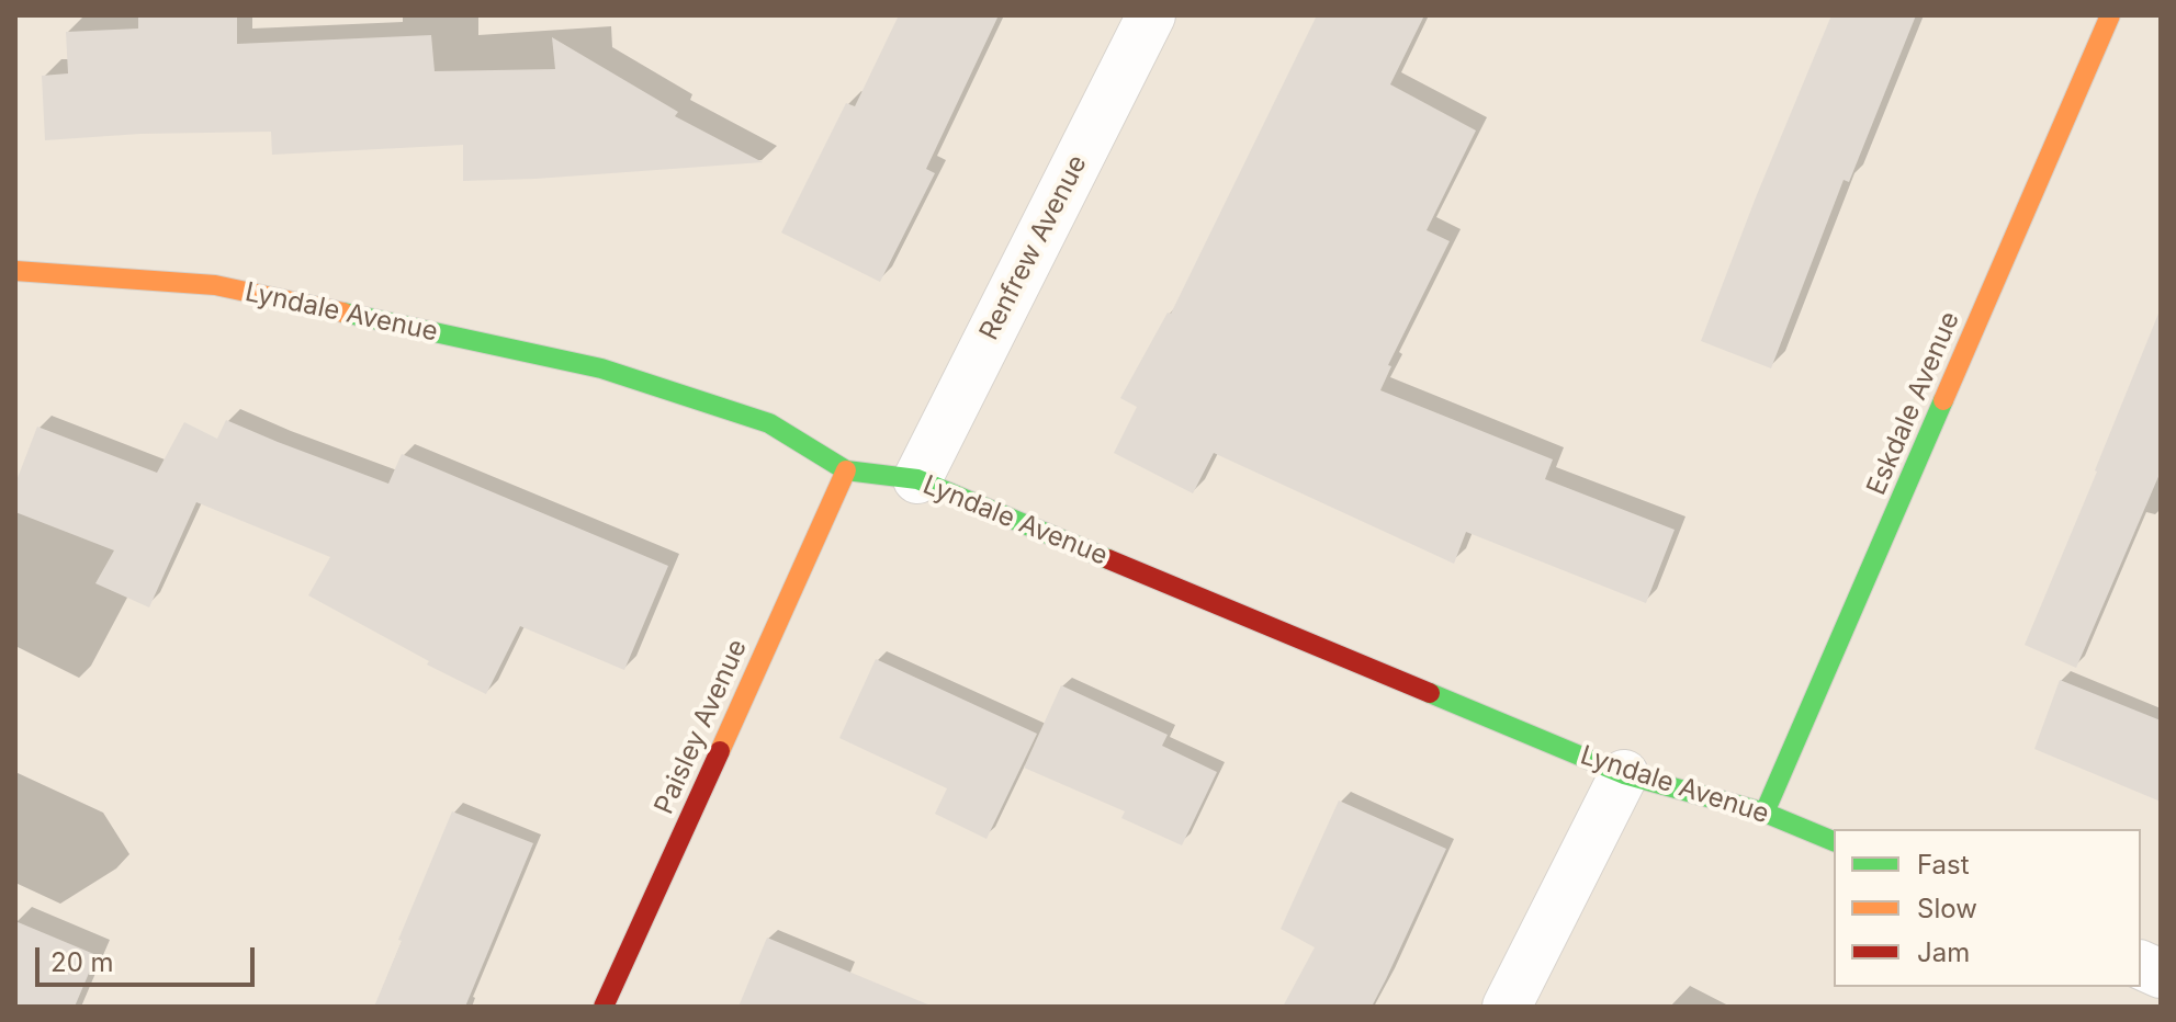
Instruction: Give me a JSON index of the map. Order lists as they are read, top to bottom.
{
  "streets": {
    "street": [
      "Renfrew Avenue",
      "Lyndale Avenue",
      "Eskdale Avenue",
      "Paisley Avenue"
    ]
  },
  "crossings": [
    ["Renfrew Avenue", "Lyndale Avenue"],
    ["Lyndale Avenue", "Eskdale Avenue"],
    ["Lyndale Avenue", "Paisley Avenue"]
  ],
  "legend": ["Fast", "Slow", "Jam"],
  "scale_bar": "20 m"
}
